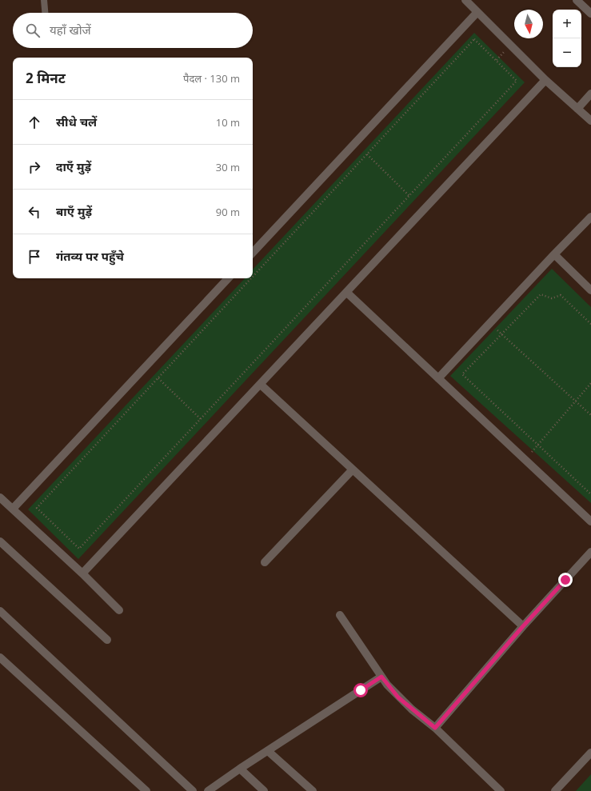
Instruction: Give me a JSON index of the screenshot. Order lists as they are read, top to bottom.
{
  "north": "bottom",
  "page": {
    "map_buttons": ["+", "−"],
    "search": "यहाँ खोजें",
    "heading": ["2 मिनट", "पैदल · 130 m"],
    "list": [
      ["सीधे चलें", "10 m"],
      ["दाएँ मुड़ें", "30 m"],
      ["बाएँ मुड़ें", "90 m"],
      "गंतव्य पर पहुँचे"
    ]
  }
}
